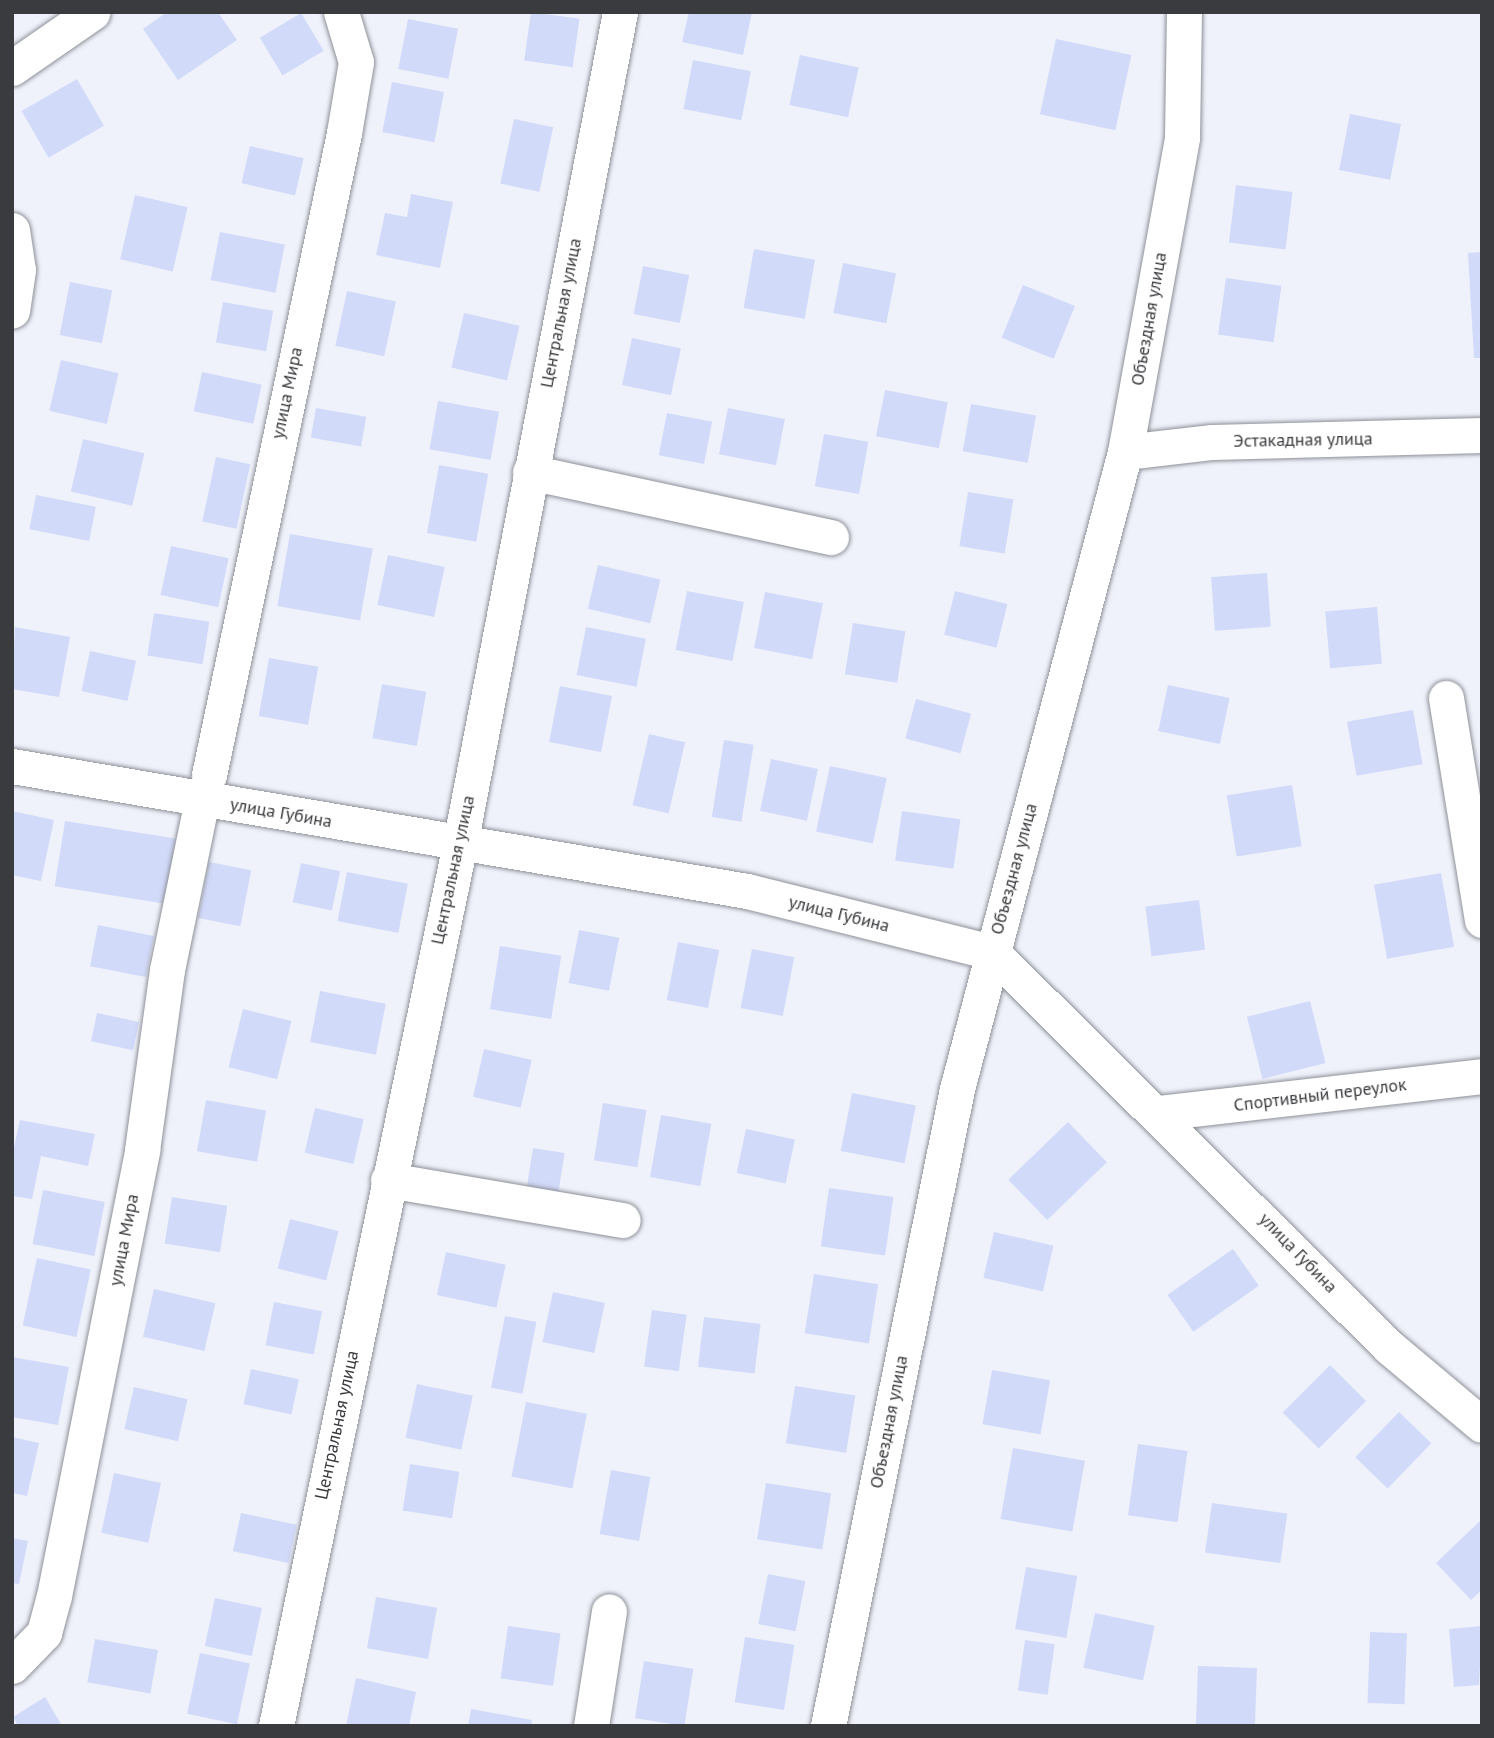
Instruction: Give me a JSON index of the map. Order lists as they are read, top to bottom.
{
  "streets": {
    "street": [
      "Центральная улица",
      "Объездная улица",
      "улица Мира",
      "Эстакадная улица",
      "улица Губина",
      "Спортивный переулок"
    ]
  },
  "crossings": [
    ["Центральная улица", "улица Губина"],
    ["Объездная улица", "Эстакадная улица"],
    ["Объездная улица", "улица Губина"],
    ["улица Мира", "улица Губина"],
    ["улица Губина", "Спортивный переулок"]
  ]
}
